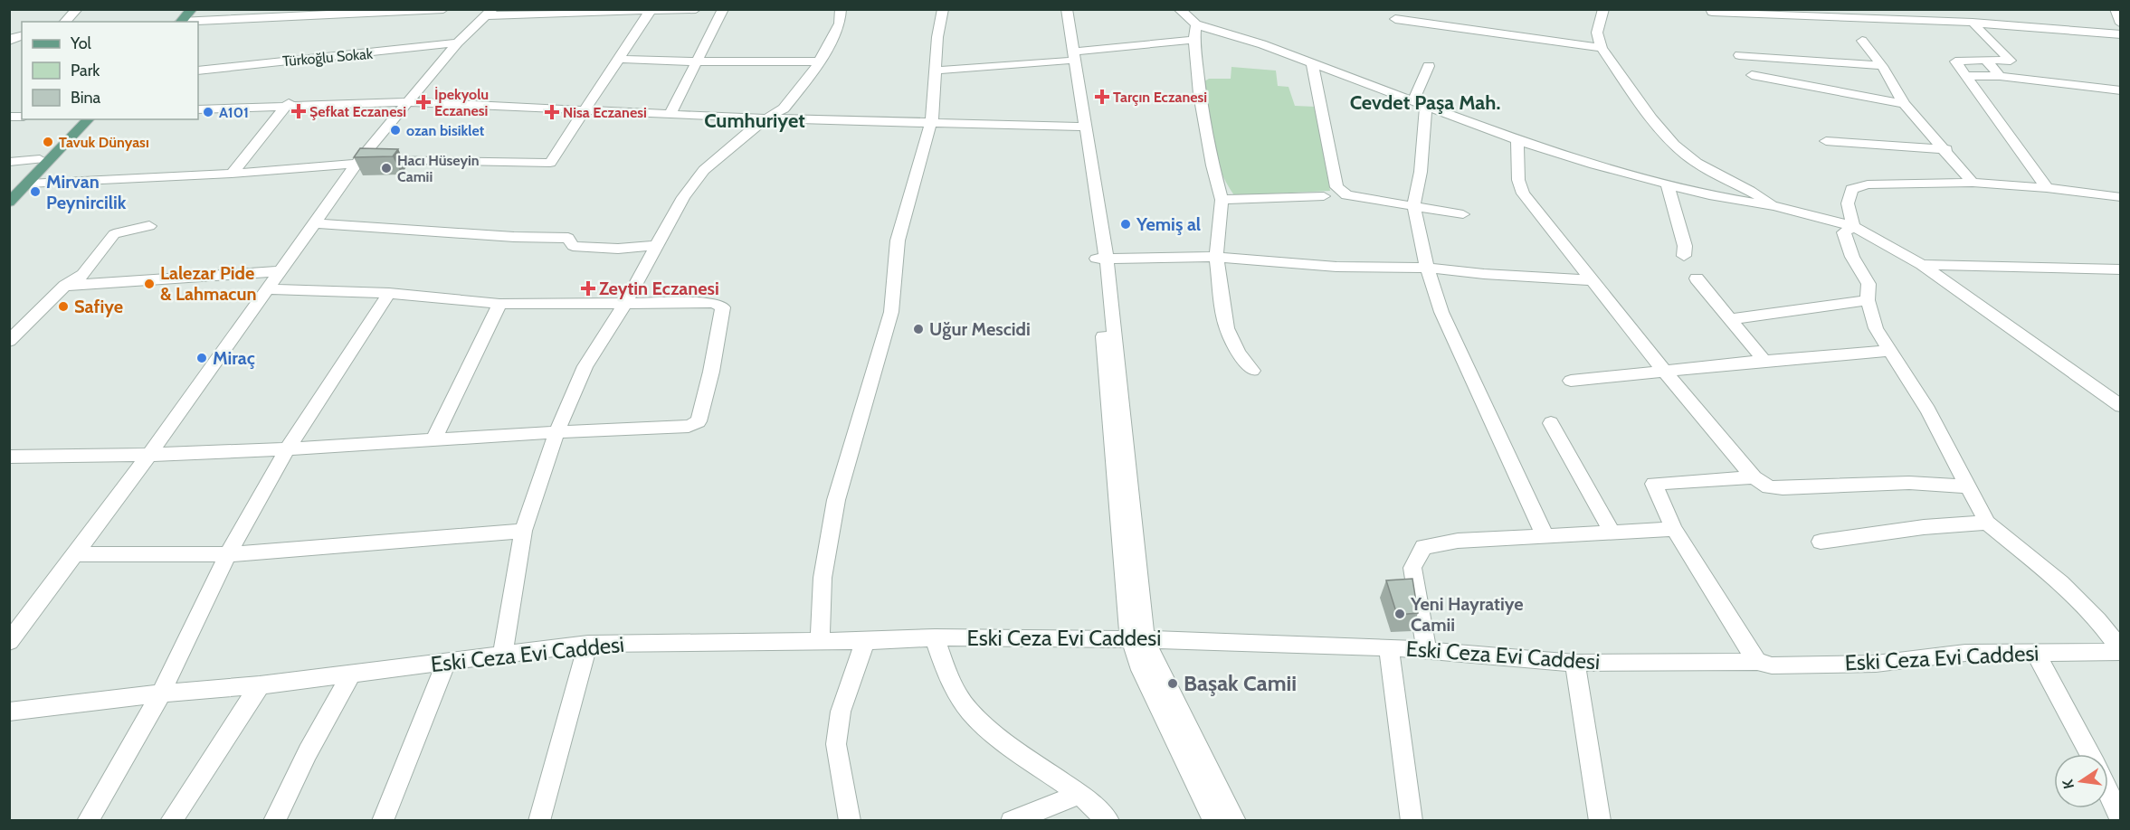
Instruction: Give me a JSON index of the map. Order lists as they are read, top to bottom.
{
  "streets": {
    "street": ["Türkoğlu Sokak", "Eski Ceza Evi Caddesi"]
  },
  "districts": ["Cevdet Paşa Mah.", "Cumhuriyet"],
  "places": {
    "health": [
      "Tarçın Eczanesi",
      "İpekyolu Eczanesi",
      "Şefkat Eczanesi",
      "Nisa Eczanesi",
      "Zeytin Eczanesi"
    ],
    "other": [
      "A101",
      "ozan bisiklet",
      "Tavuk Dünyası",
      "Hacı Hüseyin Camii",
      "Mirvan Peynircilik",
      "Yemiş al",
      "Lalezar Pide & Lahmacun",
      "Safiye",
      "Uğur Mescidi",
      "Miraç",
      "Yeni Hayratiye Camii",
      "Başak Camii"
    ]
  },
  "legend": ["Yol", "Park", "Bina"],
  "north": "left"
}
